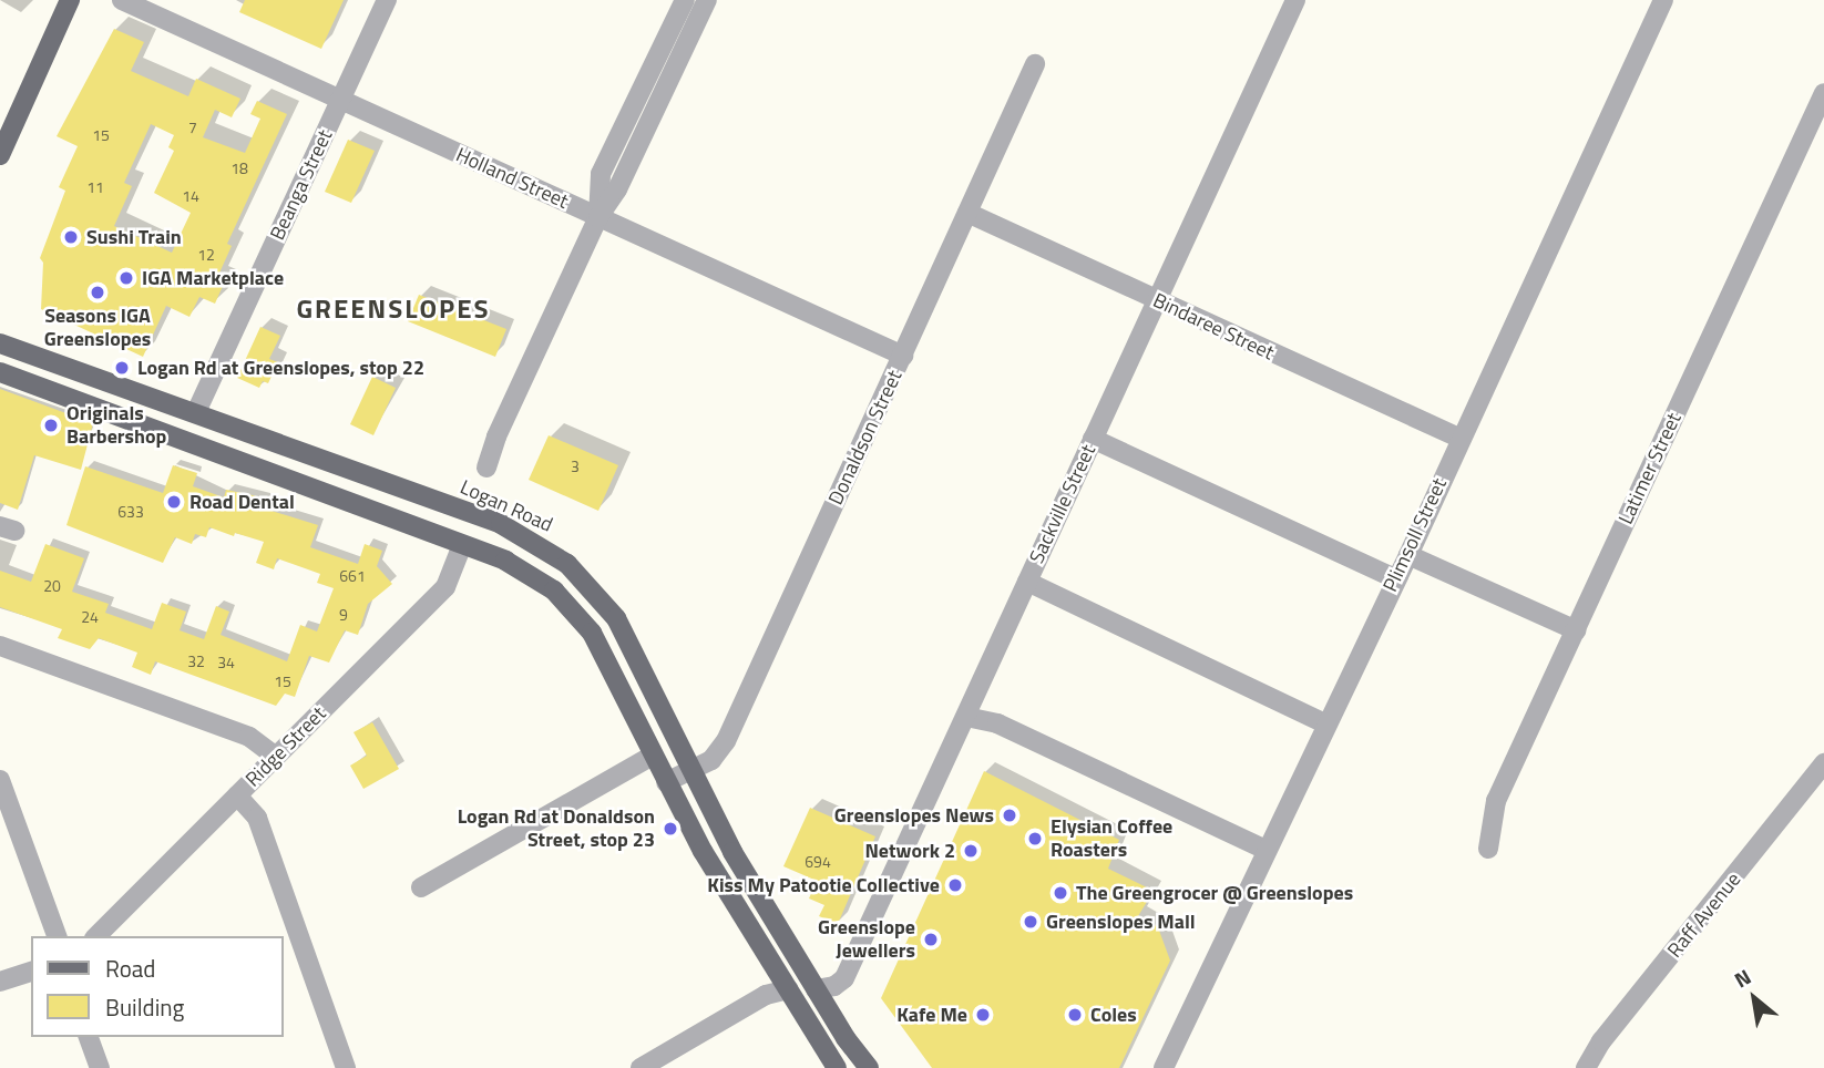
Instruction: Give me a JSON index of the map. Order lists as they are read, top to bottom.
{
  "streets": {
    "main road": ["Logan Road"],
    "street": [
      "Holland Street",
      "Beanga Street",
      "Bindaree Street",
      "Donaldson Street",
      "Latimer Street",
      "Sackville Street",
      "Plimsoll Street",
      "Ridge Street",
      "Raff Avenue"
    ]
  },
  "crossings": [
    ["Holland Street", "Beanga Street"],
    ["Holland Street", "Donaldson Street"],
    ["Beanga Street", "Logan Road"],
    ["Bindaree Street", "Donaldson Street"],
    ["Bindaree Street", "Sackville Street"],
    ["Bindaree Street", "Plimsoll Street"],
    ["Donaldson Street", "Logan Road"],
    ["Sackville Street", "Logan Road"]
  ],
  "districts": ["GREENSLOPES"],
  "places": [
    "Sushi Train",
    "IGA Marketplace",
    "Seasons IGA Greenslopes",
    "Logan Rd at Greenslopes, stop 22",
    "Originals Barbershop",
    "Road Dental",
    "Greenslopes News",
    "Logan Rd at Donaldson Street, stop 23",
    "Elysian Coffee Roasters",
    "Network 2",
    "Kiss My Patootie Collective",
    "The Greengrocer @ Greenslopes",
    "Greenslopes Mall",
    "Greenslope Jewellers",
    "Kafe Me",
    "Coles"
  ],
  "house_numbers": [
    "7",
    "15",
    "18",
    "11",
    "14",
    "12",
    "3",
    "633",
    "661",
    "20",
    "9",
    "24",
    "32",
    "34",
    "15",
    "694"
  ],
  "legend": ["Road", "Building"],
  "north": "top left"
}
